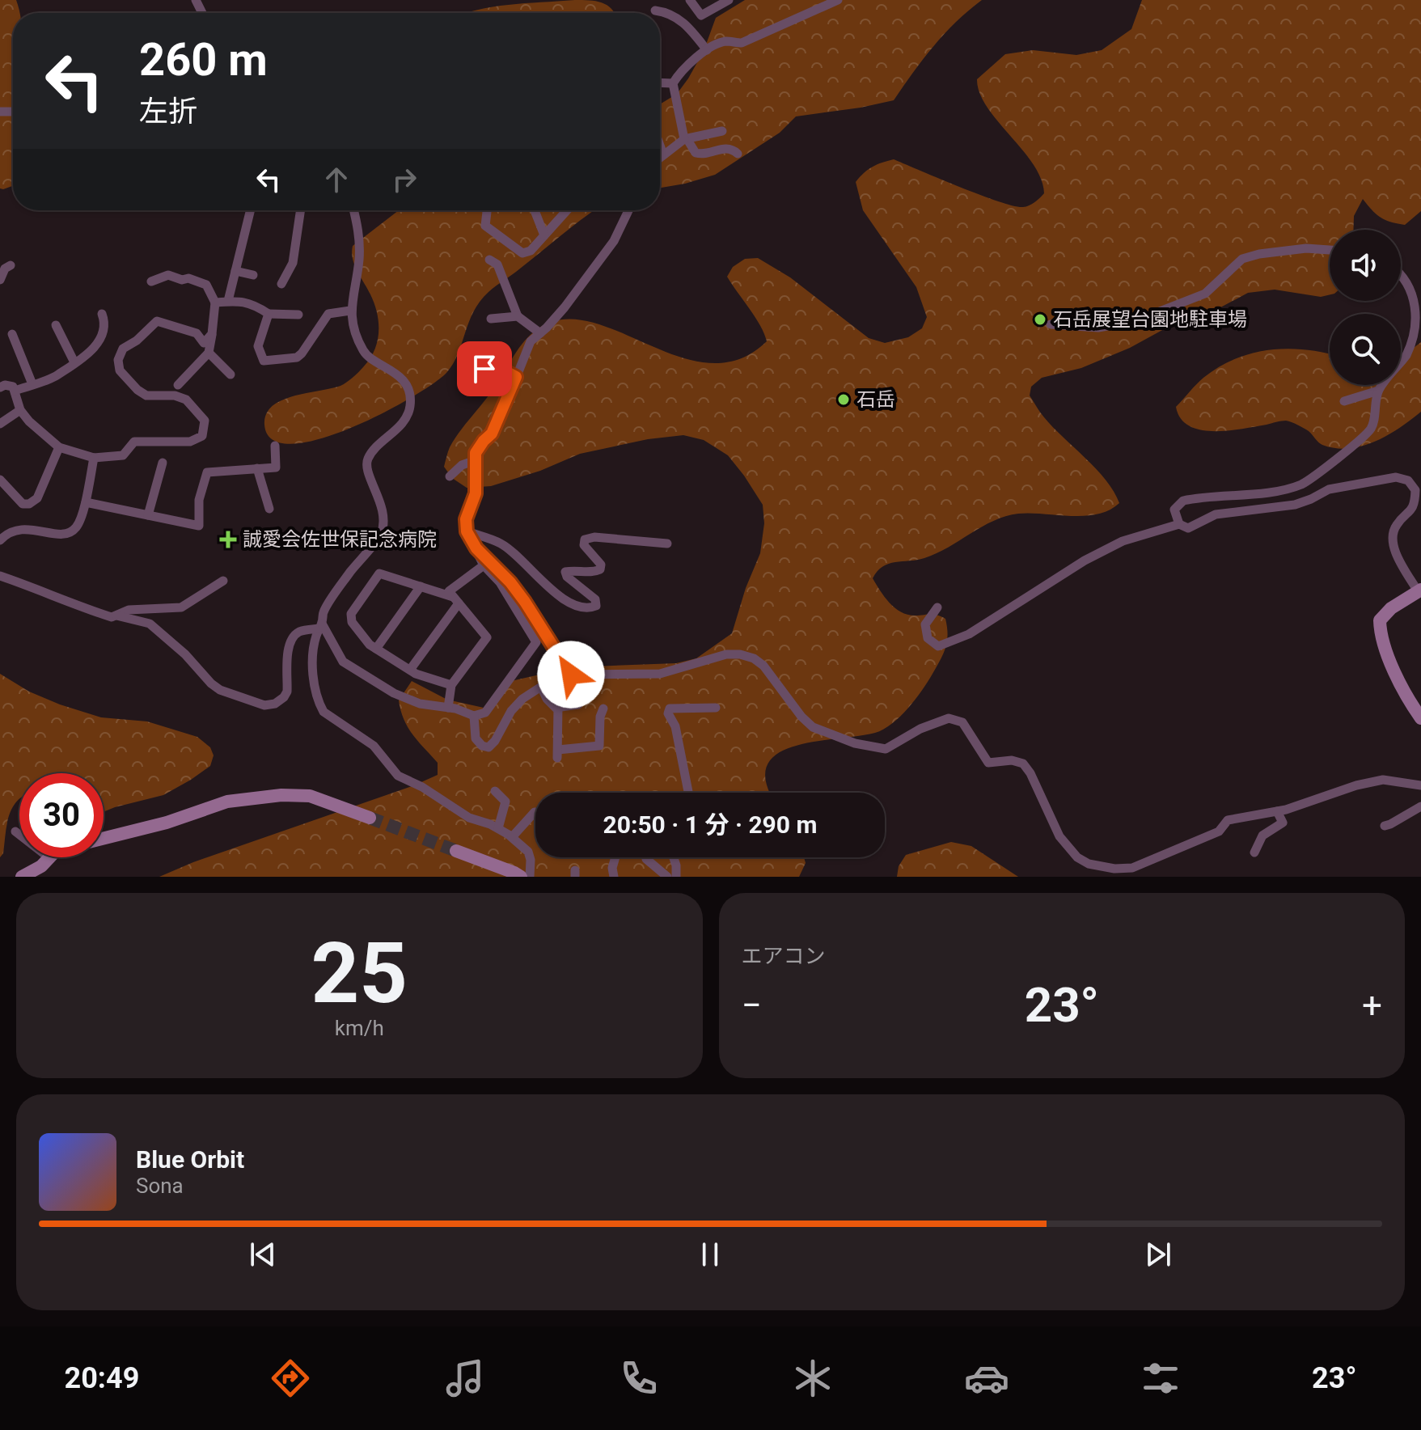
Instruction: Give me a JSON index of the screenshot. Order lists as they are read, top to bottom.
{
  "places": {
    "other": ["石岳展望台園地駐車場", "石岳"],
    "health": ["誠愛会佐世保記念病院"]
  },
  "page": {
    "turn": ["260 m", "左折"],
    "limit": "30",
    "trip": "20:50 · 1 分 · 290 m",
    "tile": [
      ["25", "km/h"],
      "エアコン"
    ],
    "heat": ["−", "23°", "+"],
    "song": ["Blue Orbit", "Sona"],
    "tabs": ["20:49", "23°"]
  }
}
